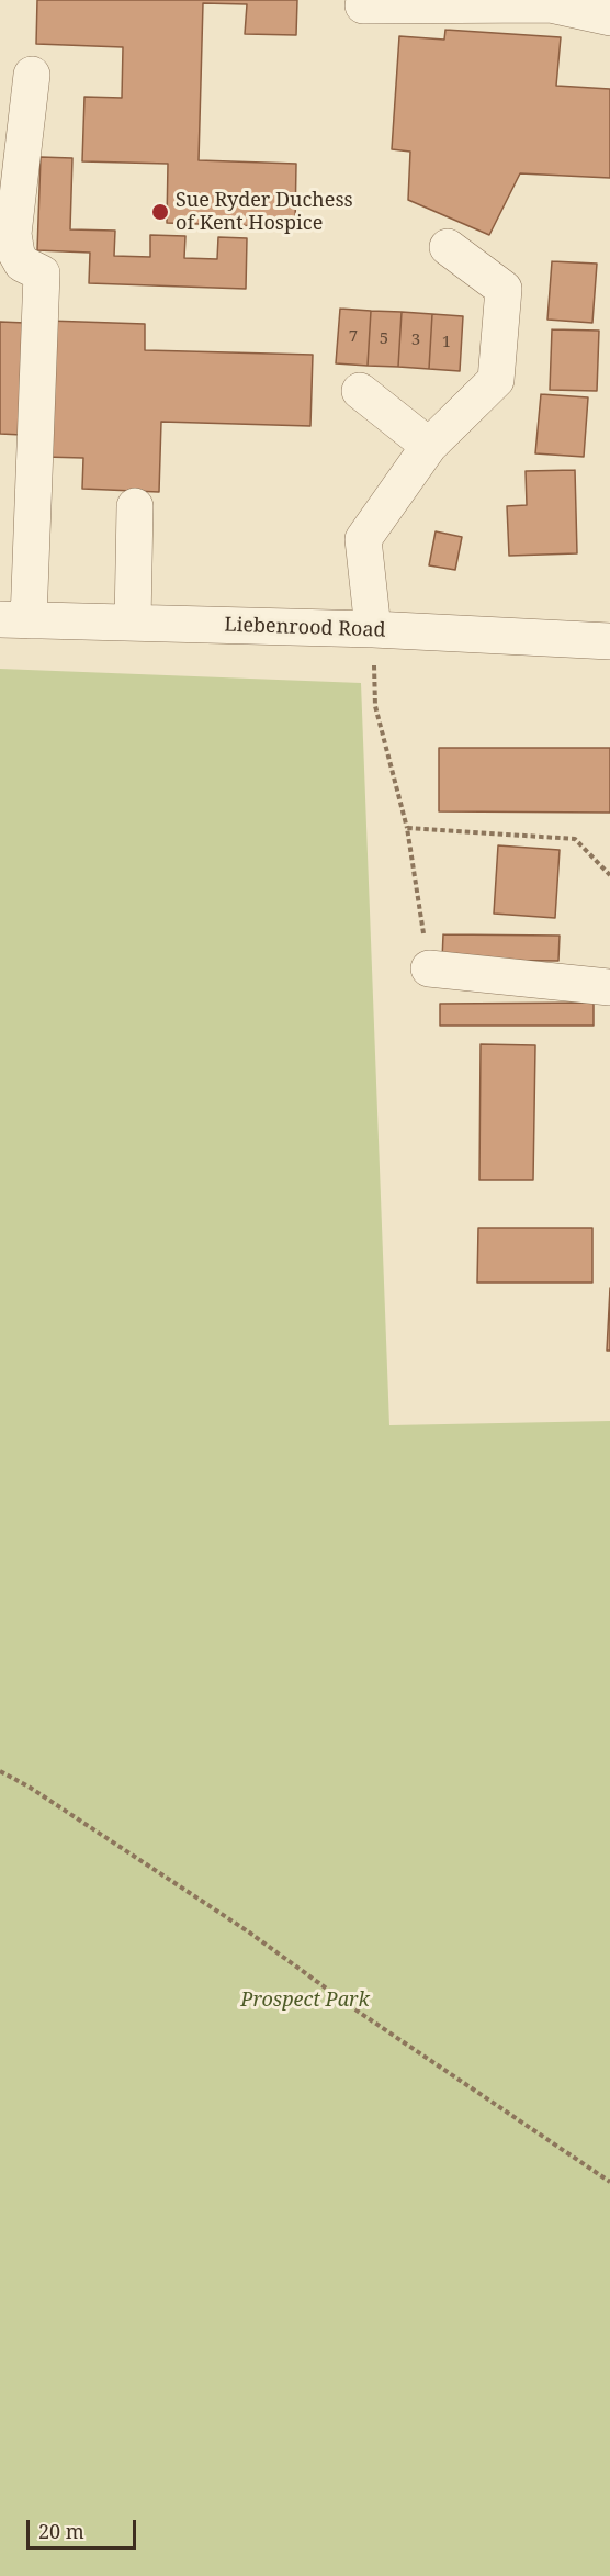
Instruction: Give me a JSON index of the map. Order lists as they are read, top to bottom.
{
  "streets": {
    "street": ["Liebenrood Road"]
  },
  "parks": ["Prospect Park"],
  "places": ["Sue Ryder Duchess of Kent Hospice"],
  "house_numbers": [
    "7",
    "5",
    "3",
    "1"
  ],
  "scale_bar": "20 m"
}
